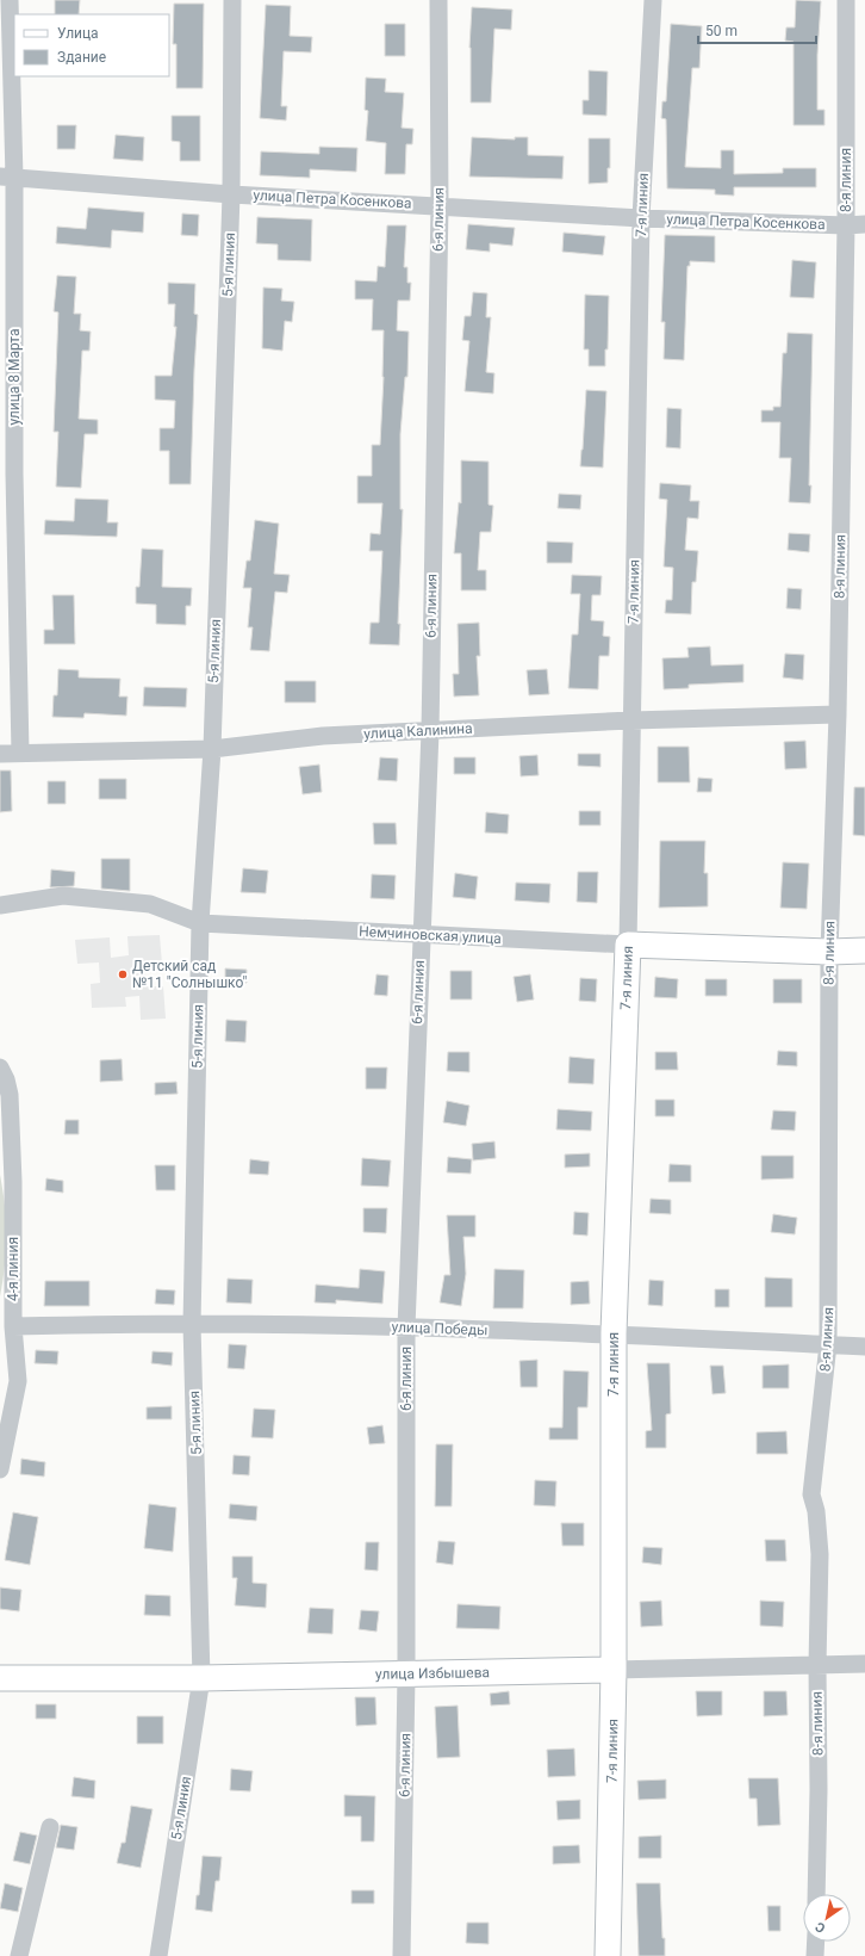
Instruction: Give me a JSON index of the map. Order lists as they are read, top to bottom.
{
  "streets": {
    "main road": ["7-я линия", "Немчиновская улица", "улица Избышева"],
    "street": [
      "8-я линия",
      "улица Петра Косенкова",
      "6-я линия",
      "5-я линия",
      "улица 8 Марта",
      "улица Калинина",
      "4-я линия",
      "улица Победы"
    ]
  },
  "crossings": [
    ["8-я линия", "улица Петра Косенкова"],
    ["8-я линия", "улица Калинина"],
    ["8-я линия", "Немчиновская улица"],
    ["8-я линия", "улица Победы"],
    ["8-я линия", "улица Избышева"],
    ["улица Петра Косенкова", "7-я линия"],
    ["улица Петра Косенкова", "6-я линия"],
    ["улица Петра Косенкова", "5-я линия"],
    ["улица Петра Косенкова", "улица 8 Марта"],
    ["7-я линия", "улица Калинина"],
    ["7-я линия", "Немчиновская улица"],
    ["7-я линия", "улица Победы"],
    ["7-я линия", "улица Избышева"],
    ["6-я линия", "улица Калинина"],
    ["6-я линия", "Немчиновская улица"],
    ["6-я линия", "улица Победы"],
    ["6-я линия", "улица Избышева"],
    ["5-я линия", "улица Калинина"],
    ["5-я линия", "Немчиновская улица"],
    ["5-я линия", "улица Победы"],
    ["5-я линия", "улица Избышева"],
    ["улица 8 Марта", "улица Калинина"],
    ["4-я линия", "улица Победы"]
  ],
  "places": ["Детский сад №11 \"Солнышко\""],
  "legend": ["Улица", "Здание"],
  "scale_bar": "50 m",
  "north": "bottom left"
}
